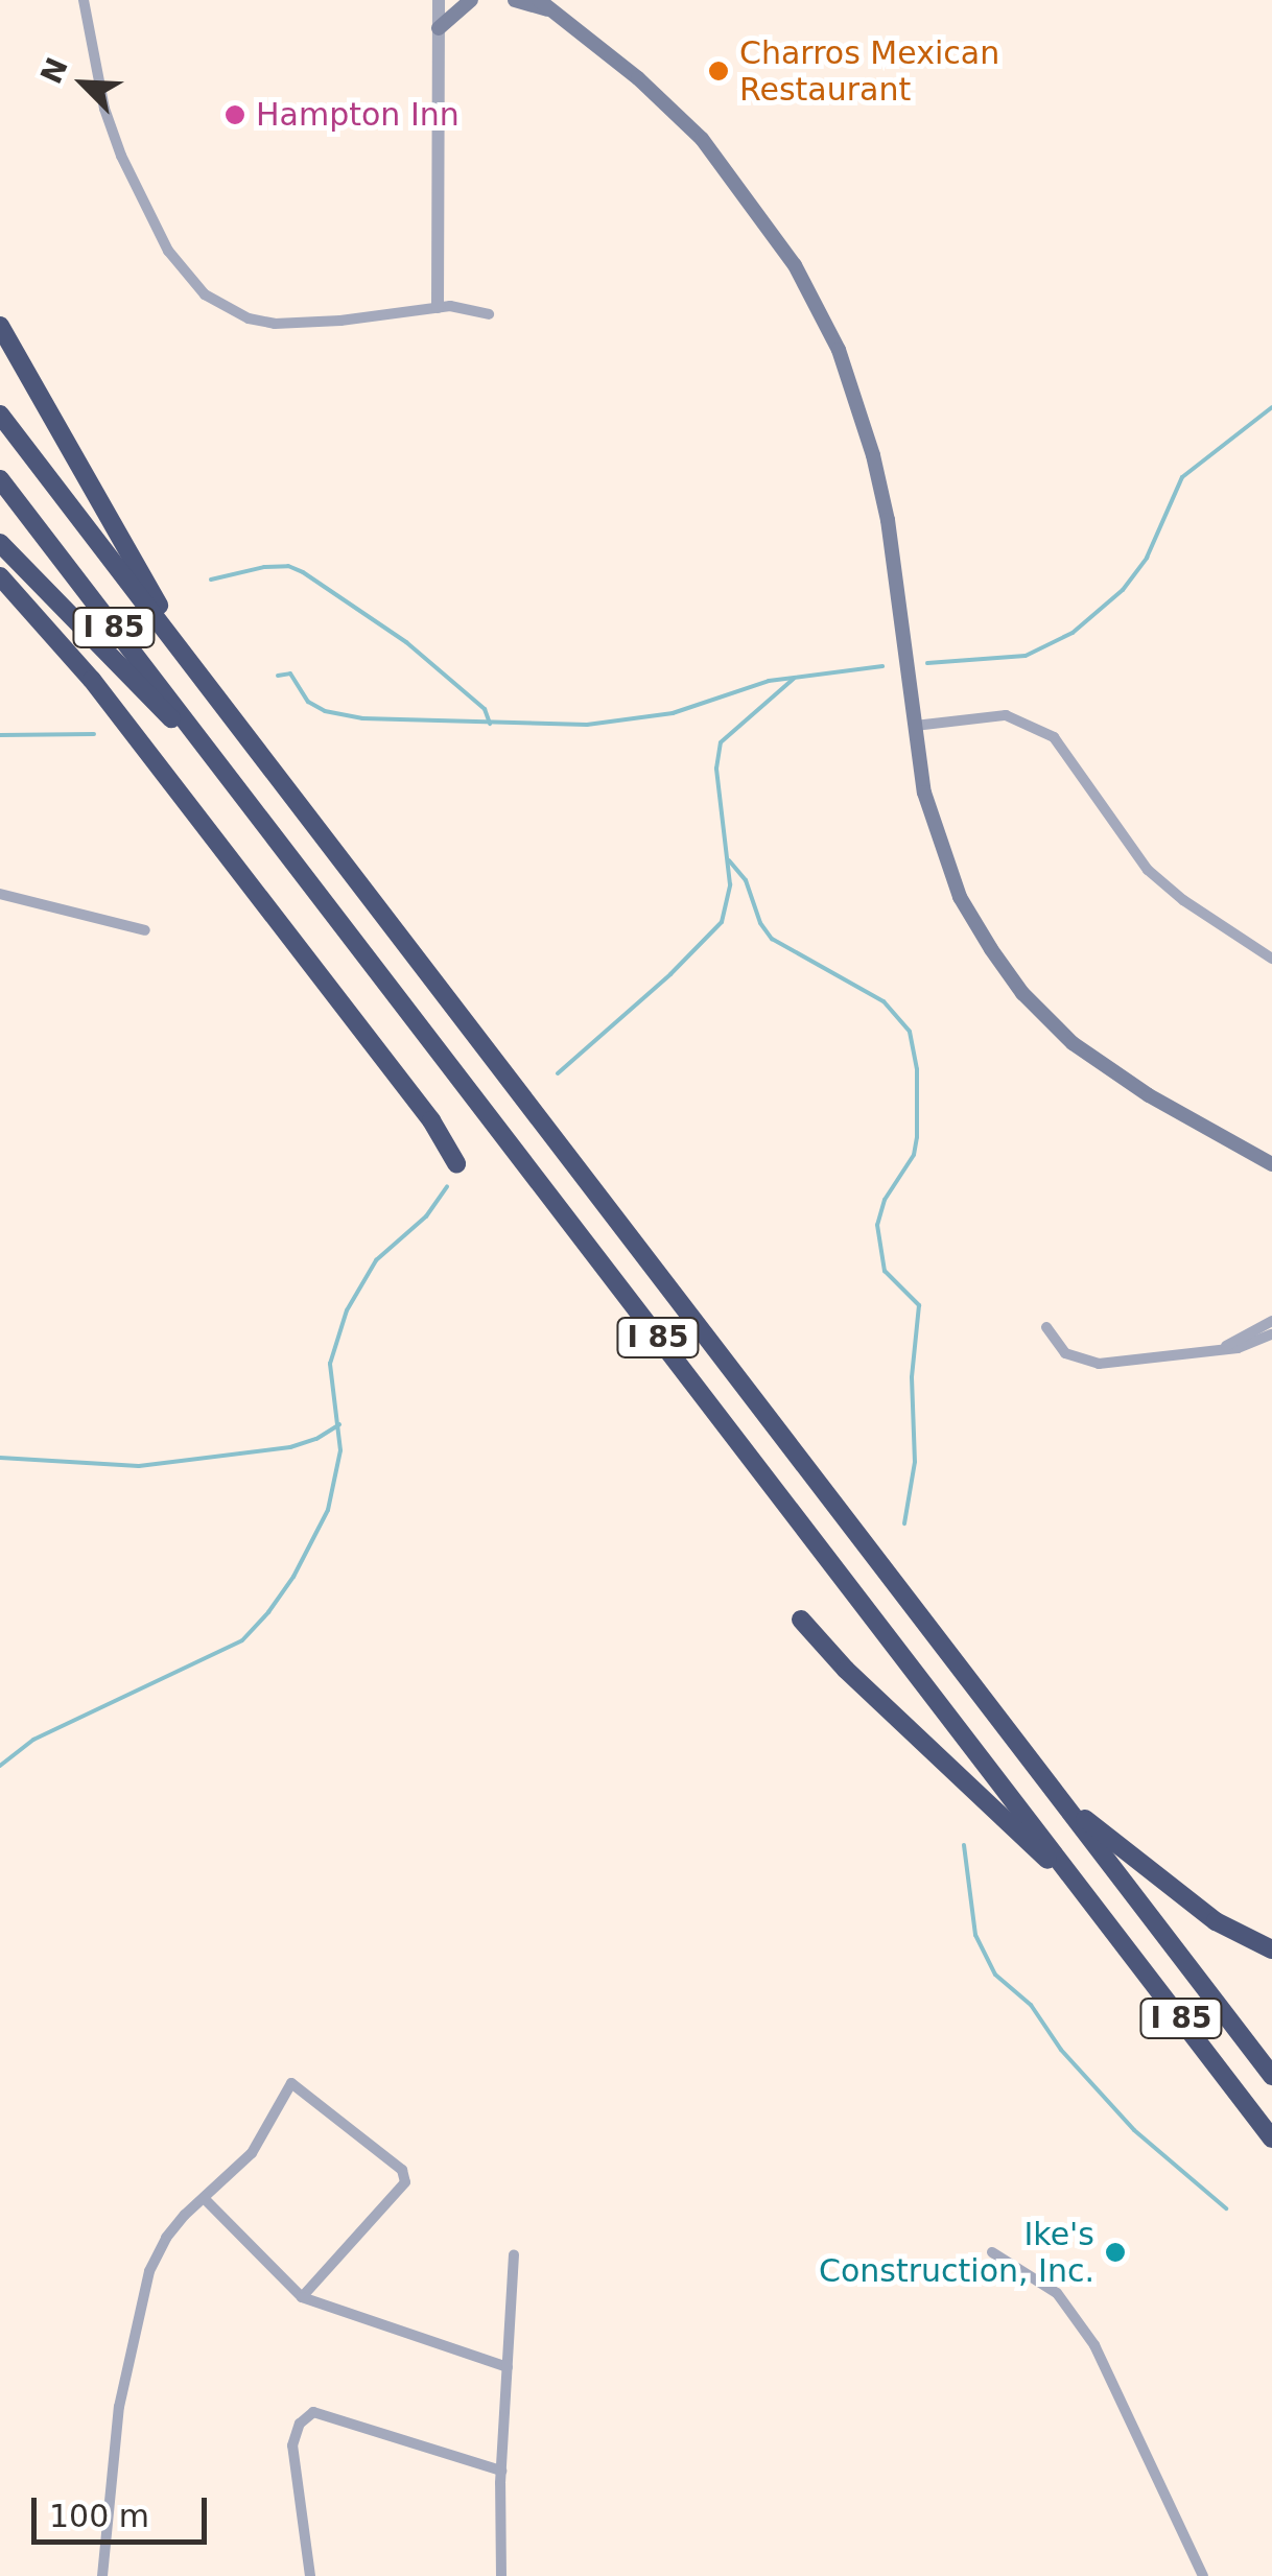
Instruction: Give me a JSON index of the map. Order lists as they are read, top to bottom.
{
  "streets": {
    "highway": ["I 85"]
  },
  "places": ["Charros Mexican Restaurant", "Hampton Inn", "Ike's Construction, Inc."],
  "scale_bar": "100 m",
  "north": "top left"
}
